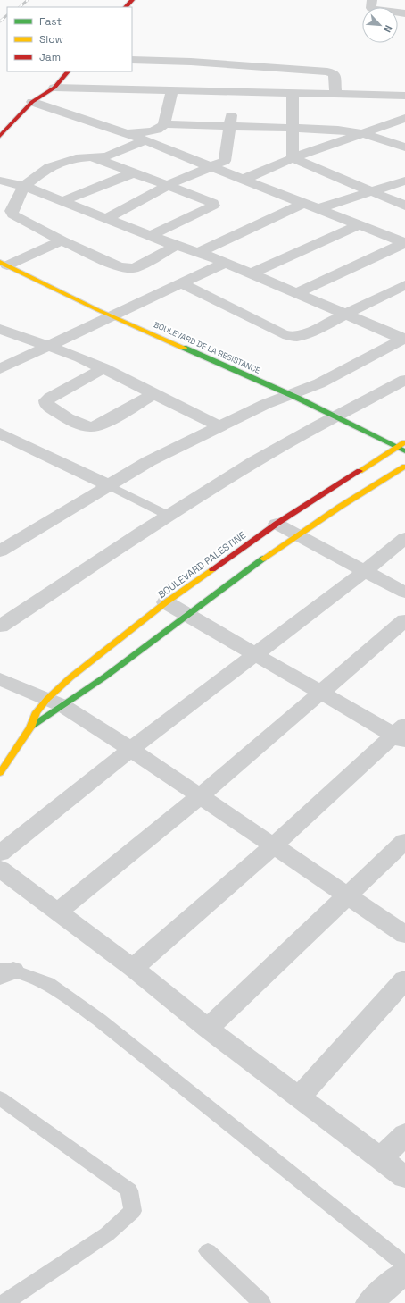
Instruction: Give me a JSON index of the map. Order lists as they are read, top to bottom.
{
  "streets": {
    "street": ["BOULEVARD DE LA RESISTANCE", "BOULEVARD PALESTINE"]
  },
  "crossings": [
    ["BOULEVARD DE LA RESISTANCE", "BOULEVARD PALESTINE"]
  ],
  "legend": ["Fast", "Slow", "Jam"],
  "north": "bottom right"
}
